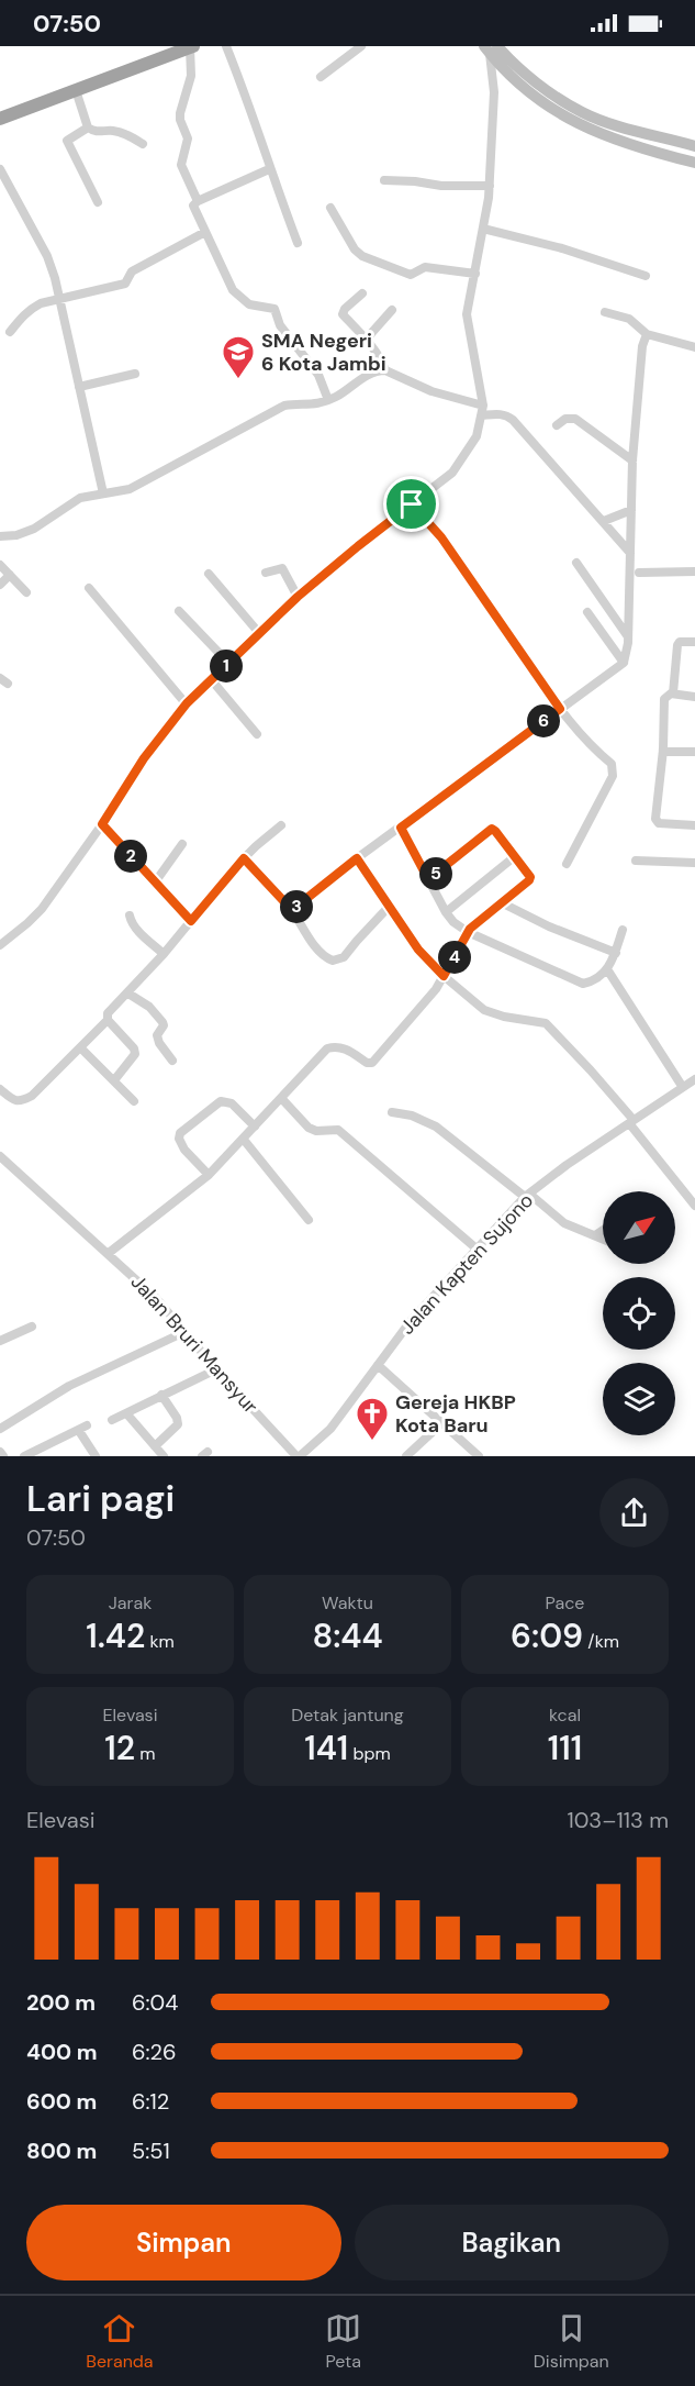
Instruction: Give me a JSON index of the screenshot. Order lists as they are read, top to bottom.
{
  "streets": {
    "street": ["Jalan Kapten Sujono", "Jalan Bruri Mansyur"]
  },
  "crossings": [
    ["Jalan Kapten Sujono", "Jalan Bruri Mansyur"]
  ],
  "places": {
    "school or university": ["SMA Negeri 6 Kota Jambi"],
    "church": ["Gereja HKBP Kota Baru"]
  },
  "north": "top right",
  "page": {
    "status": "07:50",
    "pins": [
      "1",
      "6",
      "2",
      "5",
      "3",
      "4"
    ],
    "heading": ["Lari pagi", "07:50"],
    "stats": [
      ["Jarak", "1.42 km"],
      ["Waktu", "8:44"],
      ["Pace", "6:09 /km"],
      ["Elevasi", "12 m"],
      ["Detak jantung", "141 bpm"],
      ["kcal", "111"]
    ],
    "chart": ["Elevasi", "103–113 m"],
    "list": [
      {
        "name": "200 m",
        "note": "6:04"
      },
      {
        "name": "400 m",
        "note": "6:26"
      },
      {
        "name": "600 m",
        "note": "6:12"
      },
      {
        "name": "800 m",
        "note": "5:51"
      }
    ],
    "buttons": ["Simpan", "Bagikan"],
    "tabs": ["Beranda", "Peta", "Disimpan"]
  }
}
